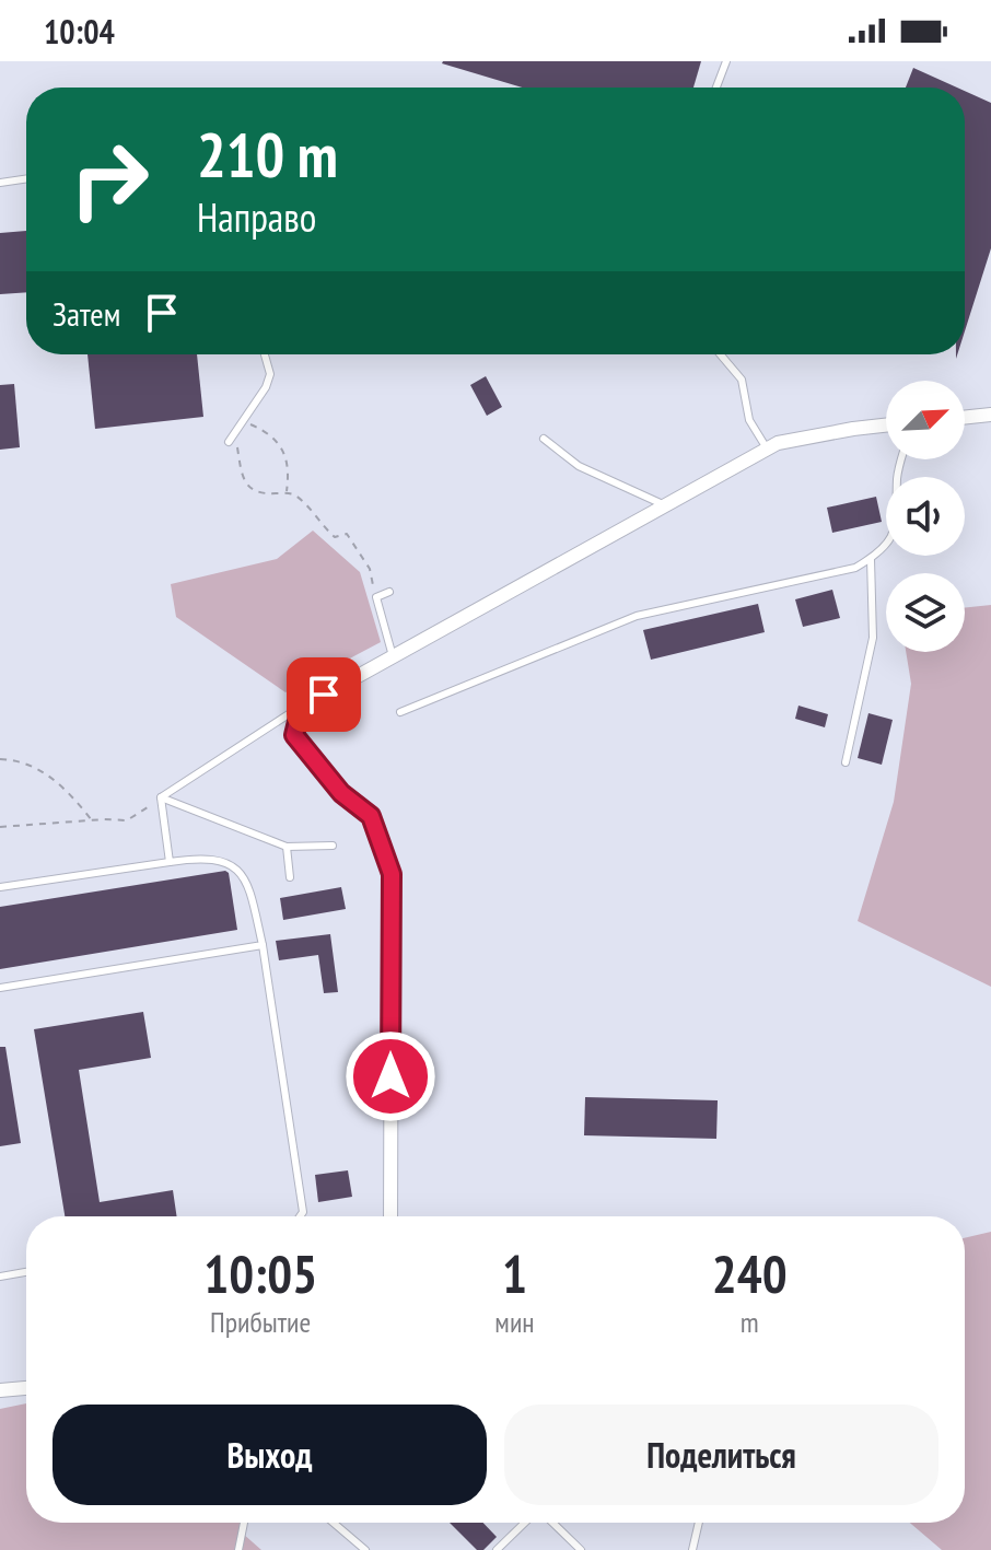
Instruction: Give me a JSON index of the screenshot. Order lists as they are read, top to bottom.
{
  "north": "top right",
  "page": {
    "status": "10:04",
    "turn": ["210 m", "Направо"],
    "then": "Затем",
    "eta": [
      "10:05",
      "Прибытие",
      "1",
      "мин",
      "240",
      "m"
    ],
    "buttons": ["Выход", "Поделиться"]
  }
}
